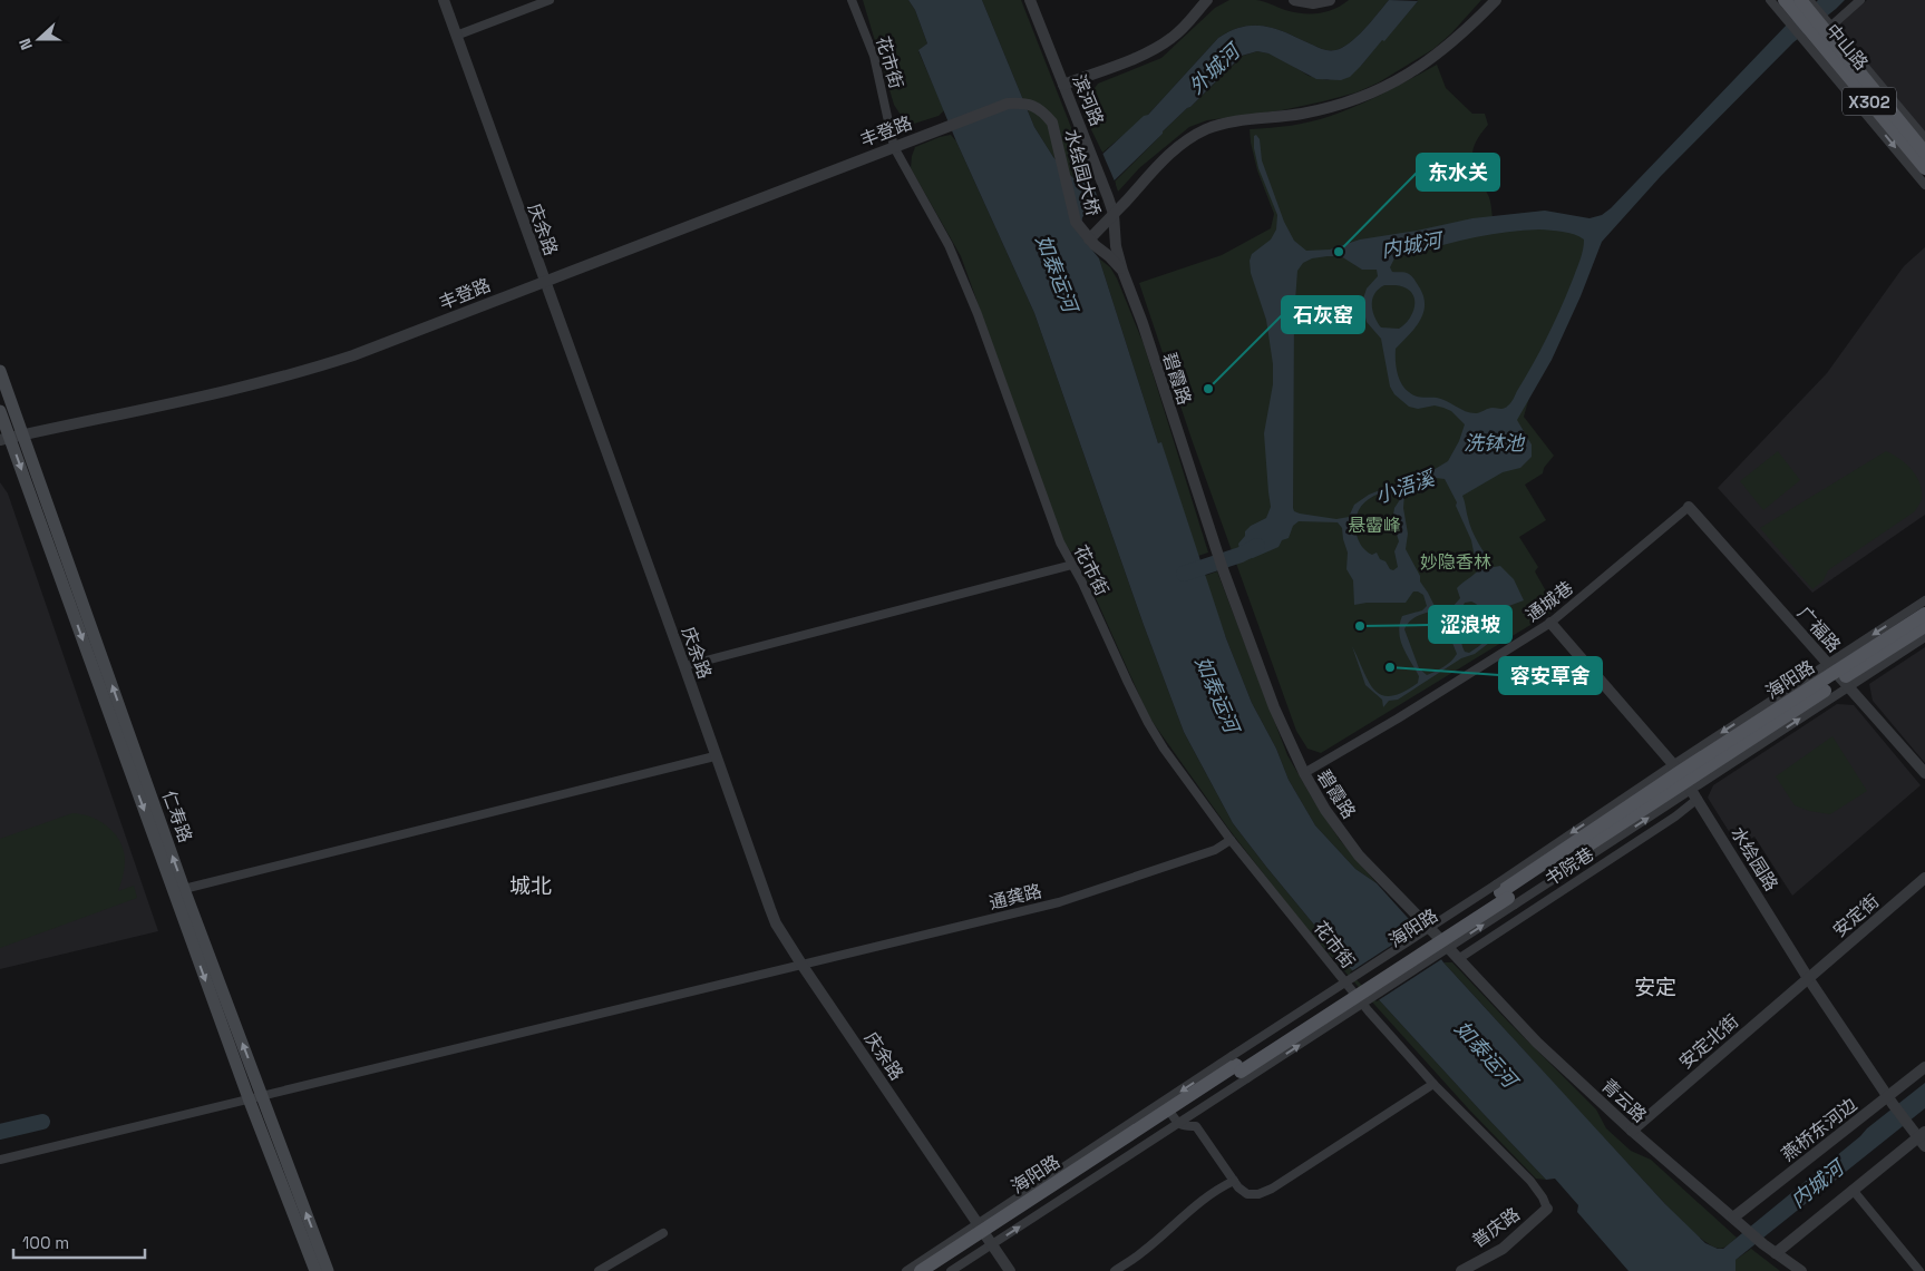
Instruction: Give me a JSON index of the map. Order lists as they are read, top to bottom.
{
  "streets": {
    "main road": [
      "中山路",
      "X302",
      "海阳路",
      "仁寿路"
    ],
    "street": [
      "花市街",
      "滨河路",
      "丰登路",
      "水绘园大桥",
      "庆余路",
      "碧霞路",
      "通城巷",
      "广福路",
      "水绘园路",
      "书院巷",
      "通龚路",
      "安定街",
      "安定北街",
      "青云路",
      "燕桥东河边",
      "普庆路"
    ]
  },
  "crossings": [
    ["花市街", "丰登路"],
    ["花市街", "通龚路"],
    ["花市街", "普庆路"],
    ["滨河路", "碧霞路"],
    ["丰登路", "水绘园大桥"],
    ["丰登路", "庆余路"],
    ["丰登路", "仁寿路"],
    ["庆余路", "海阳路"],
    ["庆余路", "通龚路"],
    ["碧霞路", "通城巷"],
    ["碧霞路", "青云路"],
    ["通城巷", "广福路"],
    ["通城巷", "水绘园路"],
    ["广福路", "海阳路"],
    ["海阳路", "水绘园路"],
    ["海阳路", "书院巷"],
    ["仁寿路", "通龚路"],
    ["水绘园路", "书院巷"],
    ["水绘园路", "安定街"],
    ["水绘园路", "安定北街"],
    ["水绘园路", "燕桥东河边"],
    ["书院巷", "青云路"],
    ["安定街", "安定北街"],
    ["安定北街", "青云路"],
    ["青云路", "燕桥东河边"]
  ],
  "districts": ["城北", "安定"],
  "water": [
    "外城河",
    "内城河",
    "如泰运河",
    "洗钵池",
    "小浯溪"
  ],
  "parks": ["悬霤峰", "妙隐香林"],
  "places": [
    "东水关",
    "石灰窑",
    "涩浪坡",
    "容安草舍"
  ],
  "scale_bar": "100 m",
  "north": "left"
}
